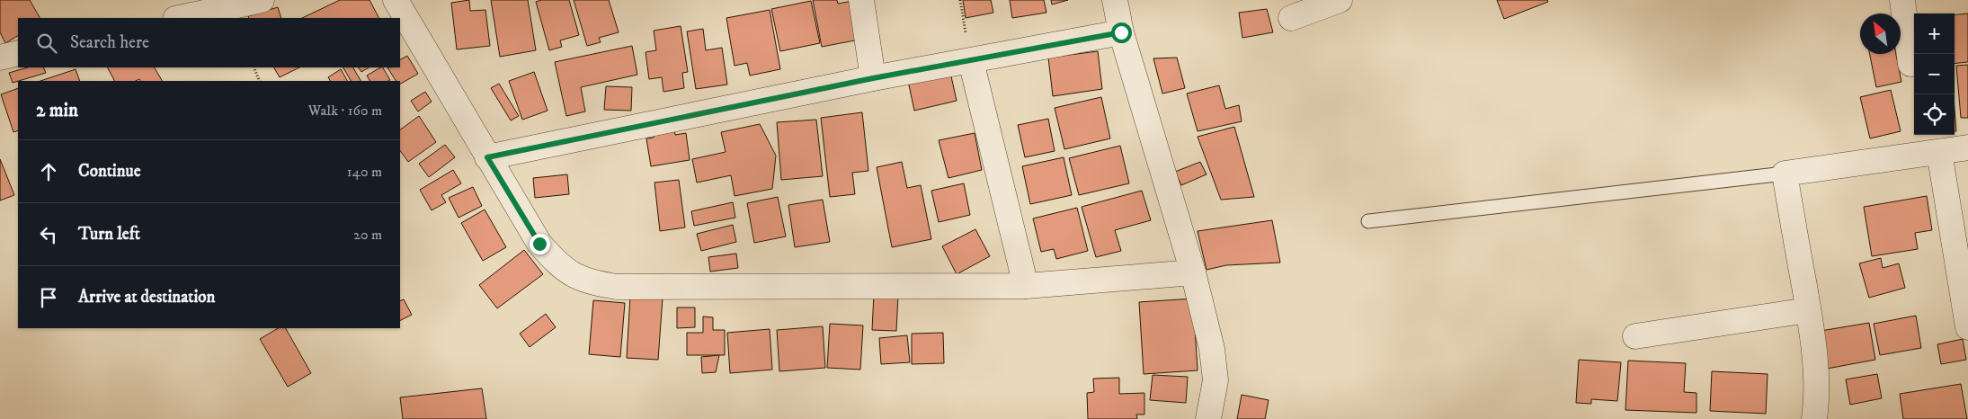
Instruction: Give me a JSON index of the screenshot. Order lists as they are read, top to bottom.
{
  "north": "top left",
  "page": {
    "map_buttons": ["+", "−"],
    "search": "Search here",
    "heading": ["2 min", "Walk · 160 m"],
    "list": [
      ["Continue", "140 m"],
      ["Turn left", "20 m"],
      "Arrive at destination"
    ]
  }
}
